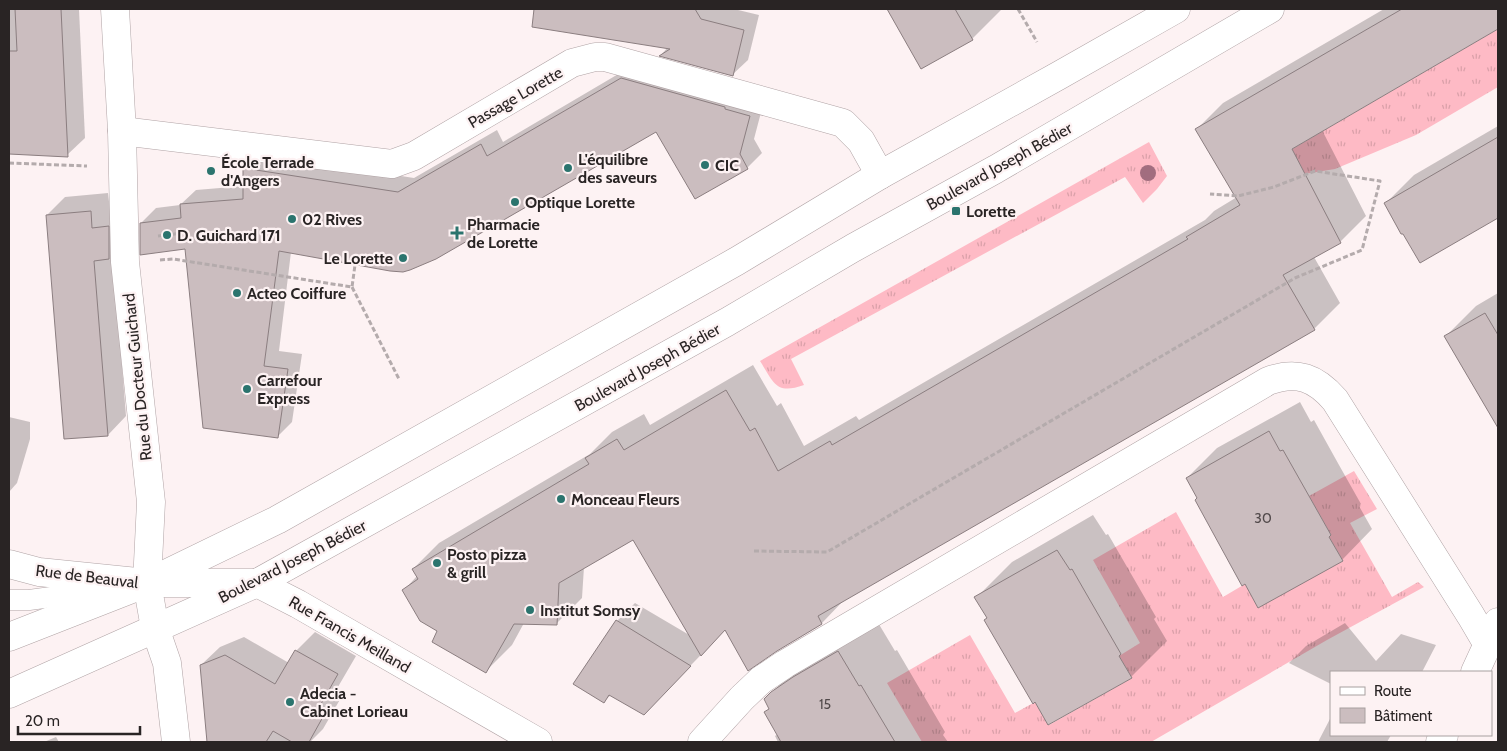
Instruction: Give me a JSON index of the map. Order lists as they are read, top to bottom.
{
  "streets": {
    "street": [
      "Passage Lorette",
      "Boulevard Joseph Bédier",
      "Rue du Docteur Guichard",
      "Rue de Beauval",
      "Rue Francis Meilland"
    ]
  },
  "crossings": [
    ["Passage Lorette", "Rue du Docteur Guichard"],
    ["Boulevard Joseph Bédier", "Rue du Docteur Guichard"],
    ["Boulevard Joseph Bédier", "Rue Francis Meilland"],
    ["Rue du Docteur Guichard", "Rue de Beauval"],
    ["Rue du Docteur Guichard", "Rue Francis Meilland"],
    ["Rue de Beauval", "Rue Francis Meilland"]
  ],
  "places": {
    "other": [
      "CIC",
      "L'équilibre des saveurs",
      "École Terrade d'Angers",
      "Optique Lorette",
      "02 Rives",
      "D. Guichard 171",
      "Le Lorette",
      "Acteo Coiffure",
      "Carrefour Express",
      "Monceau Fleurs",
      "Posto pizza & grill",
      "Institut Somsy",
      "Adecia - Cabinet Lorieau"
    ],
    "transit": ["Lorette"],
    "health": ["Pharmacie de Lorette"]
  },
  "house_numbers": ["30", "15"],
  "legend": ["Route", "Bâtiment"],
  "scale_bar": "20 m"
}
